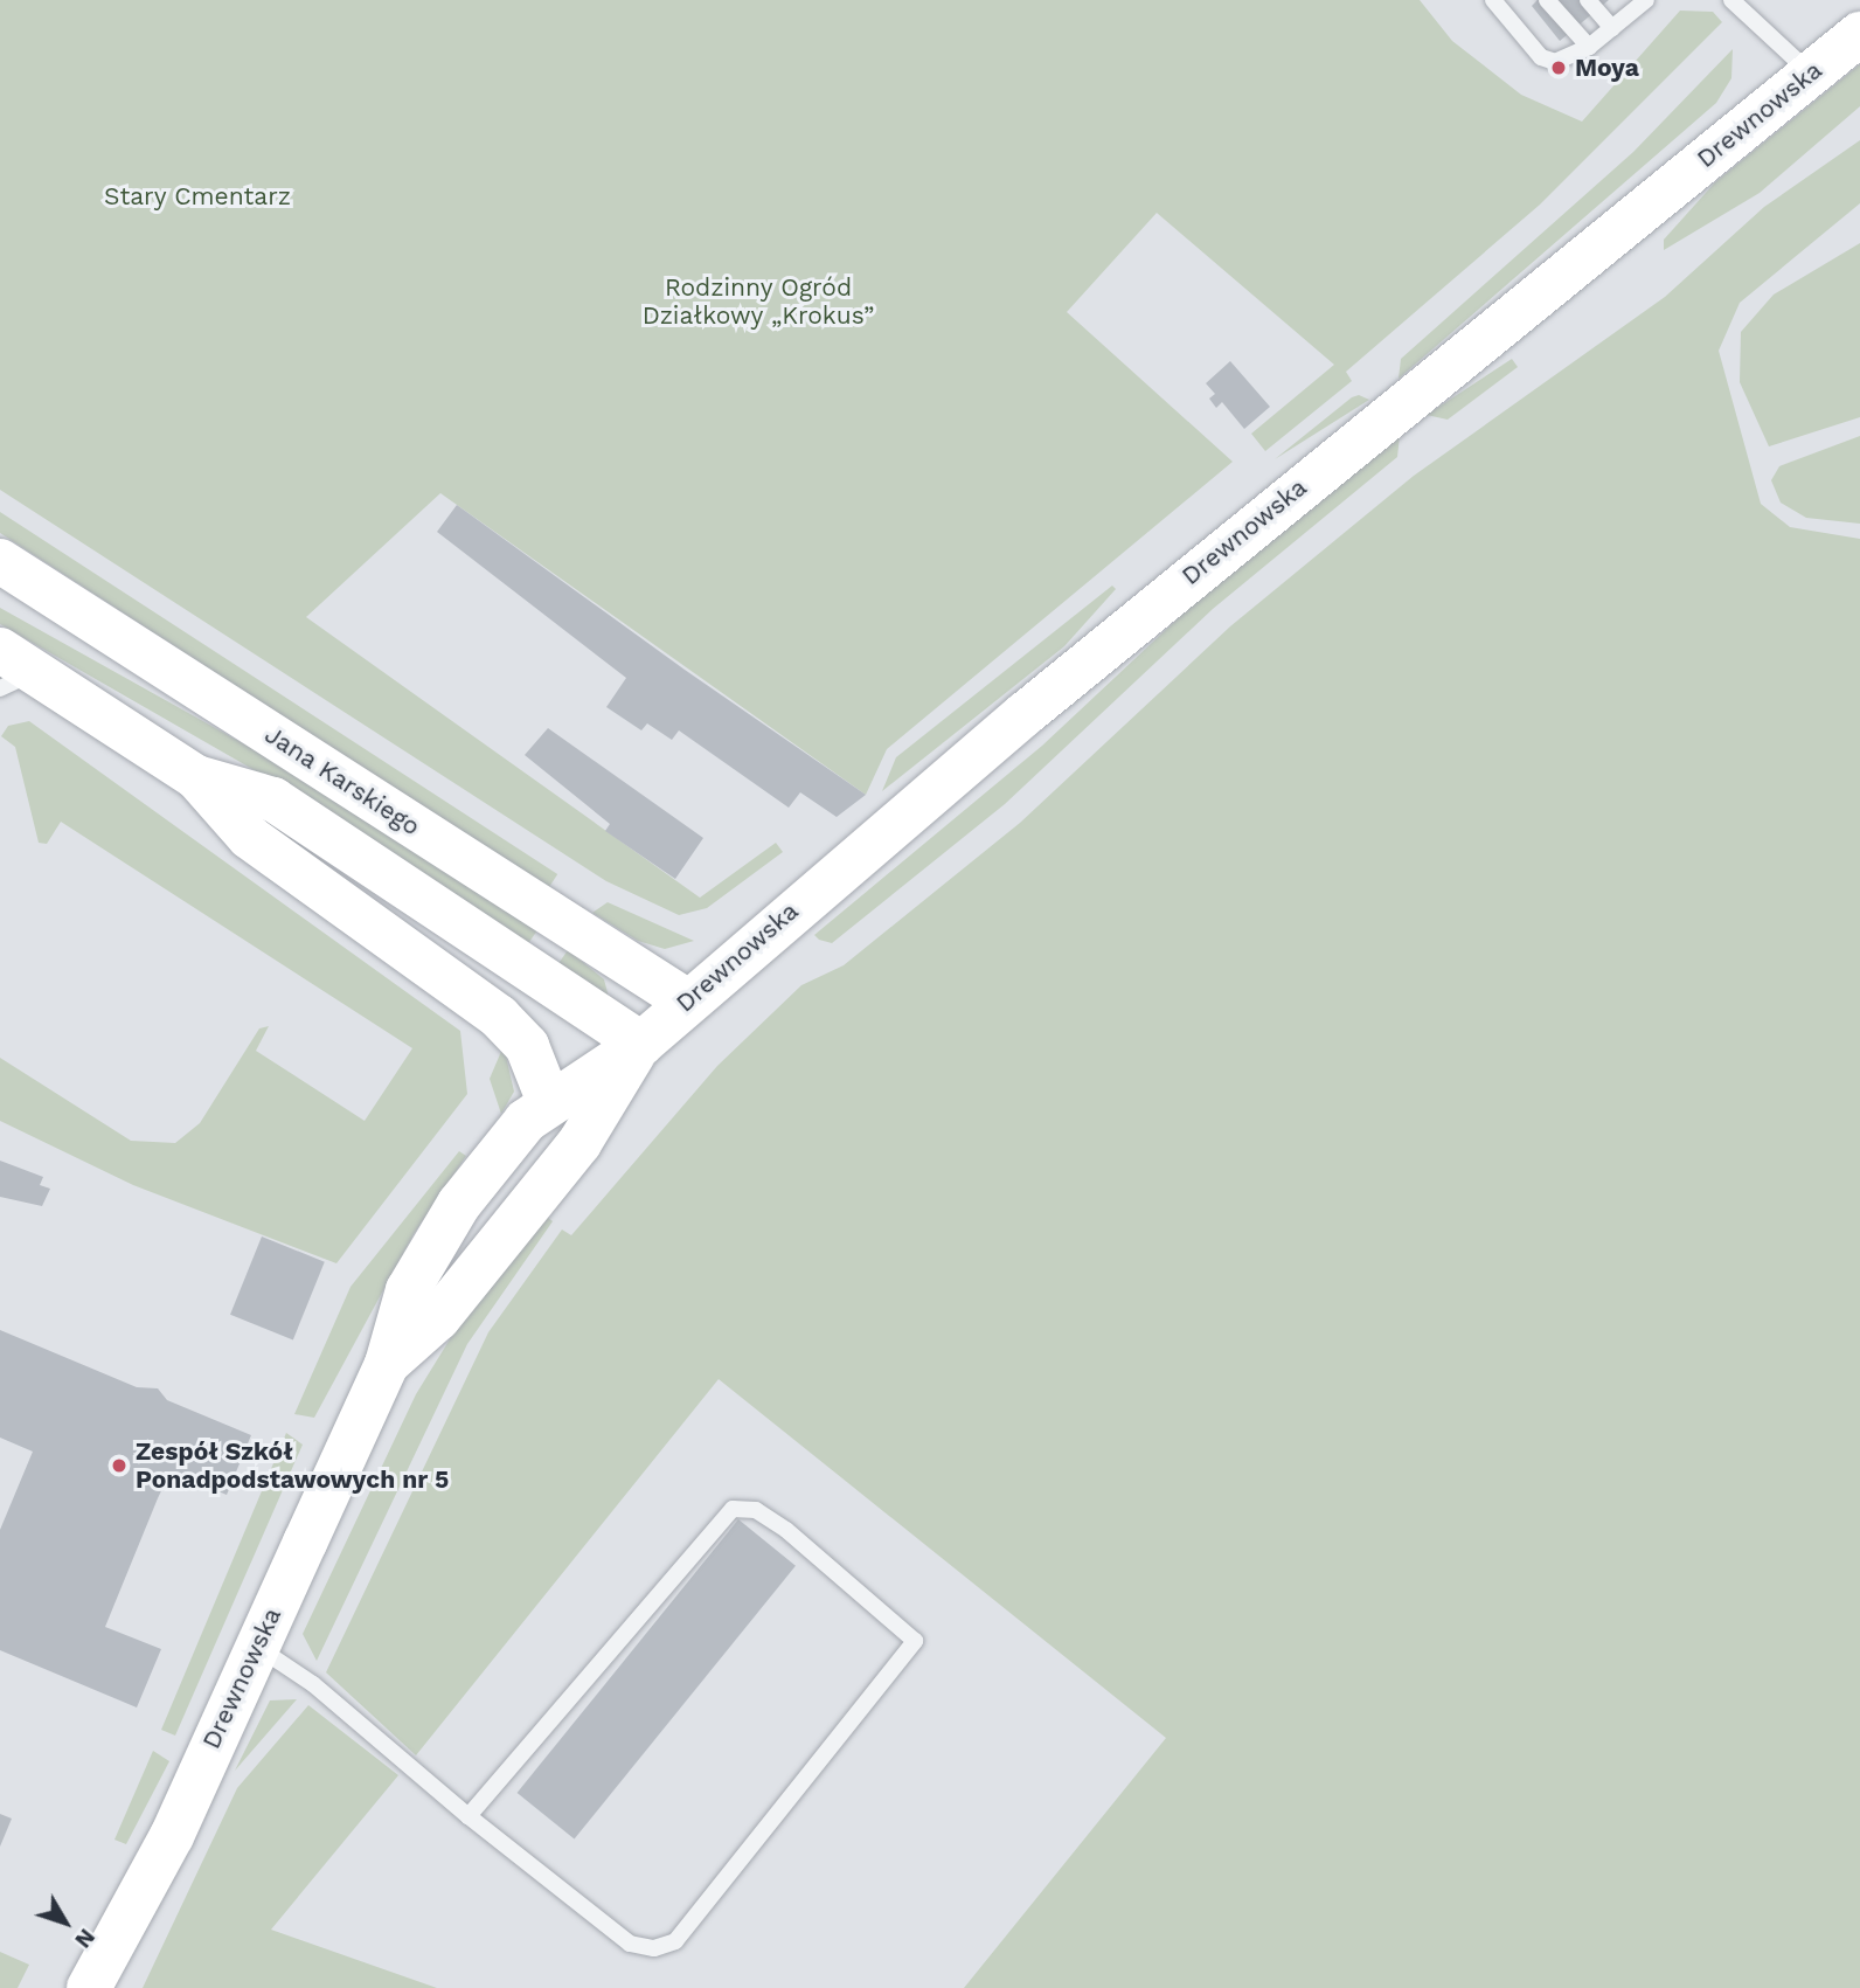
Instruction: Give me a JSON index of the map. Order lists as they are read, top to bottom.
{
  "streets": {
    "main road": ["Drewnowska", "Jana Karskiego"]
  },
  "crossings": [
    ["Drewnowska", "Jana Karskiego"]
  ],
  "parks": ["Stary Cmentarz", "Rodzinny Ogród Działkowy „Krokus”"],
  "places": ["Moya", "Zespół Szkół Ponadpodstawowych nr 5"],
  "north": "bottom right"
}
